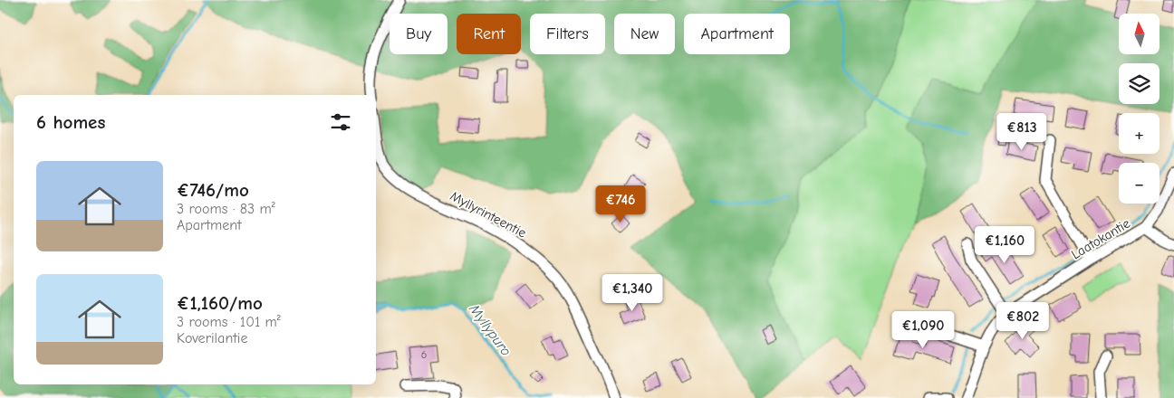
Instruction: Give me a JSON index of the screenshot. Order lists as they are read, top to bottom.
{
  "streets": {
    "street": ["Myllyrinteentie", "Laatokantie"]
  },
  "water": ["Myllypuro"],
  "house_numbers": ["6"],
  "north": "top",
  "page": {
    "map_buttons": ["+", "−"],
    "chip": [
      "Buy",
      "Rent",
      "Filters",
      "New",
      "Apartment"
    ],
    "heading": "6 homes",
    "price": [
      "€813",
      "€746",
      "€1,160",
      "€1,340",
      "€802",
      "€1,090"
    ],
    "list": [
      {
        "name": "€746/mo",
        "note": "3 rooms · 83 m² · Apartment"
      },
      {
        "name": "€1,160/mo",
        "note": "3 rooms · 101 m² · Koverilantie"
      }
    ]
  }
}
